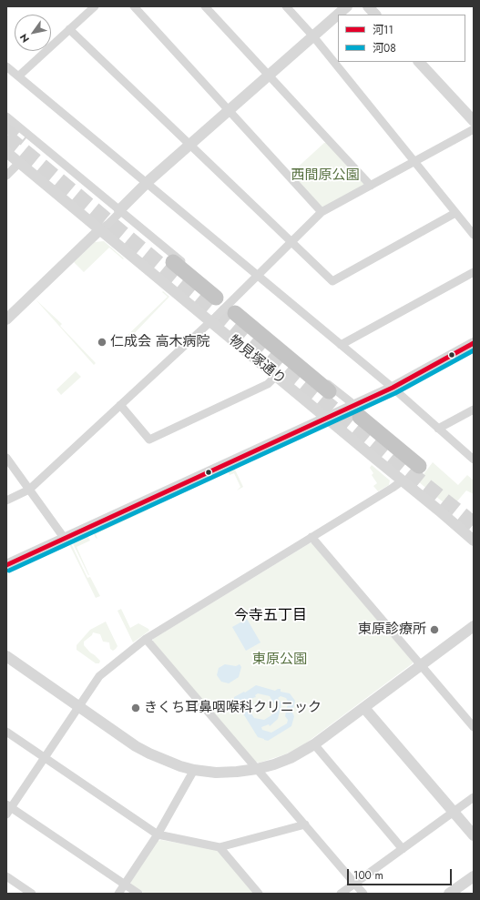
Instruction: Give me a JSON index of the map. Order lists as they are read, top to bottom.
{
  "streets": {
    "street": ["物見塚通り"]
  },
  "districts": ["今寺五丁目"],
  "parks": ["西間原公園", "東原公園"],
  "places": ["仁成会 高木病院", "東原診療所", "きくち耳鼻咽喉科クリニック"],
  "lines": ["transit line 河11", "transit line 河08"],
  "legend": ["河11", "河08"],
  "scale_bar": "100 m",
  "north": "bottom left"
}
